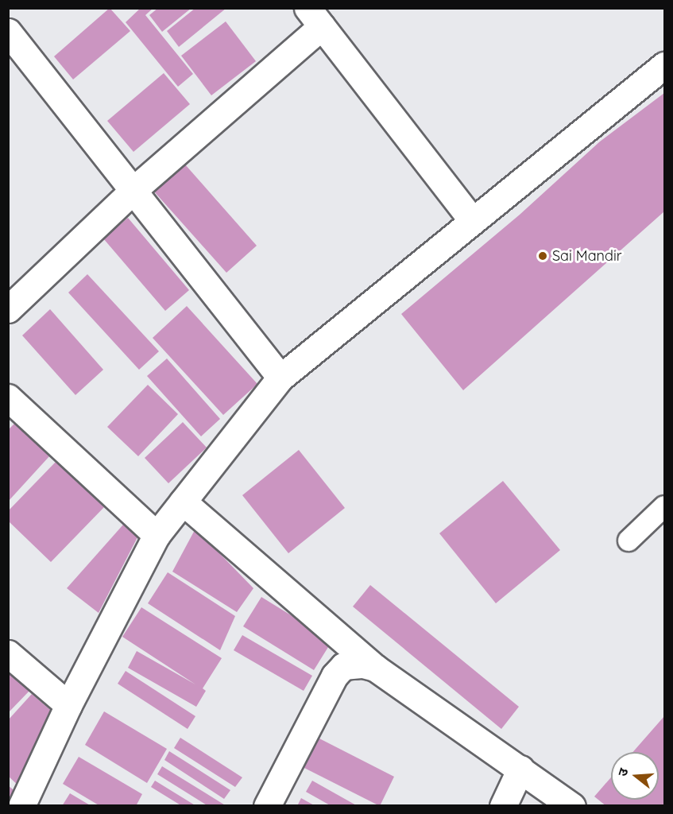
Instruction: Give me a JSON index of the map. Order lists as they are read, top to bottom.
{
  "places": ["Sai Mandir"],
  "north": "left"
}
